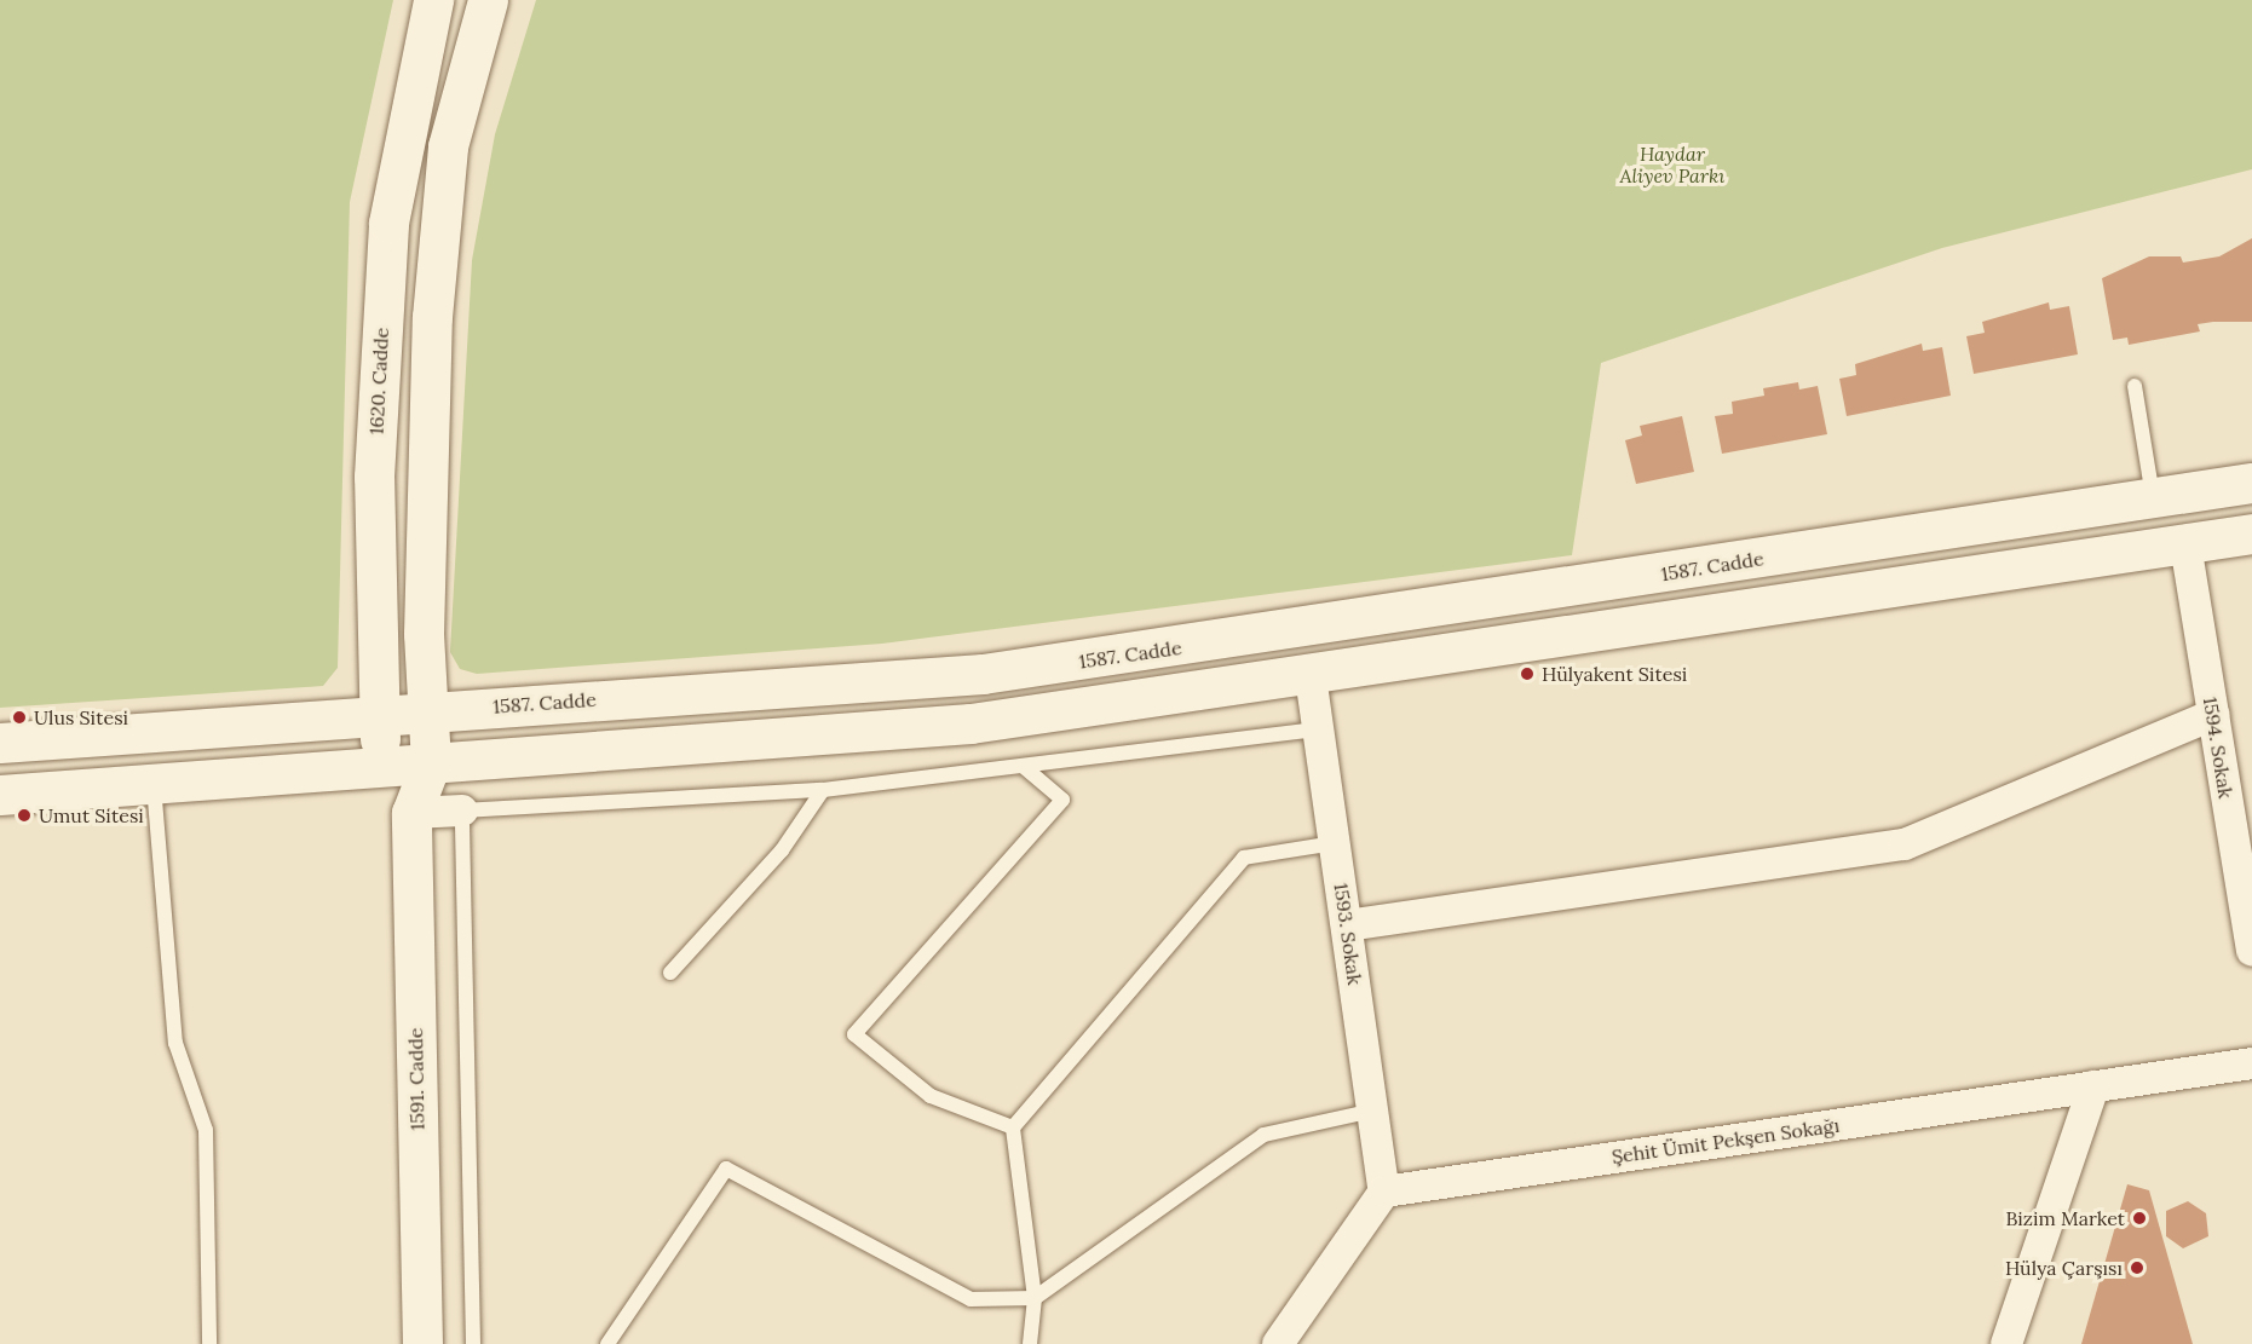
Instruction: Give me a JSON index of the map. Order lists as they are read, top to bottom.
{
  "streets": {
    "main road": ["1620. Cadde", "1587. Cadde", "1591. Cadde"],
    "street": ["1594. Sokak", "1593. Sokak", "Şehit Ümit Pekşen Sokağı"]
  },
  "crossings": [
    ["1620. Cadde", "1587. Cadde"],
    ["1593. Sokak", "Şehit Ümit Pekşen Sokağı"]
  ],
  "parks": ["Haydar Aliyev Parkı"],
  "places": [
    "Hülyakent Sitesi",
    "Ulus Sitesi",
    "Umut Sitesi",
    "Bizim Market",
    "Hülya Çarşısı"
  ]
}
